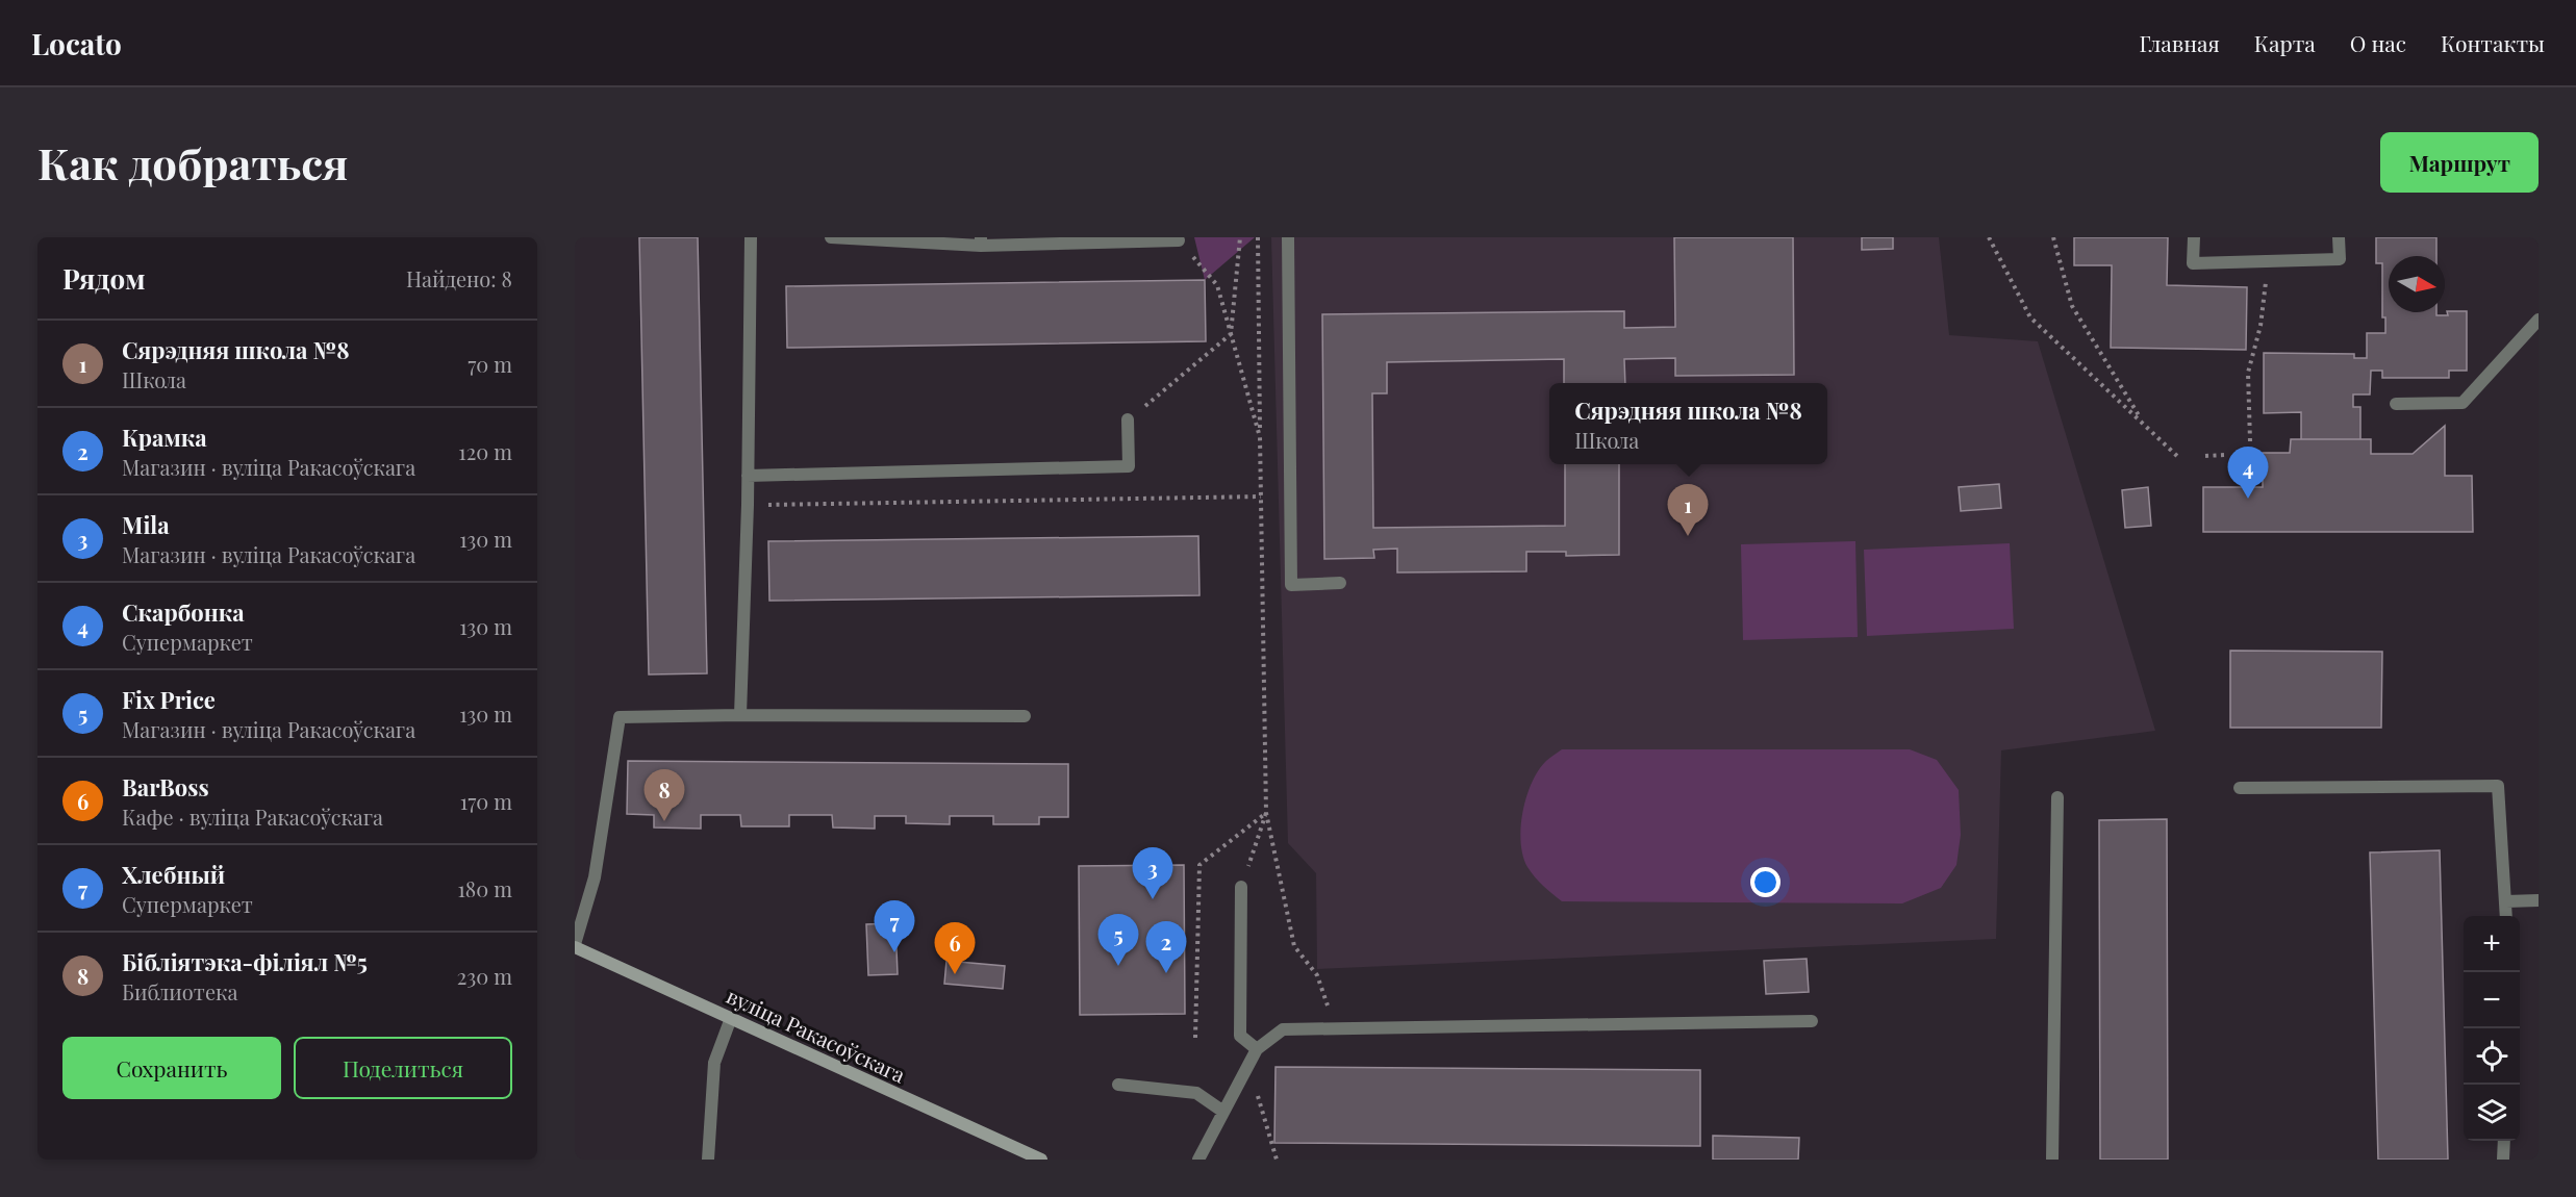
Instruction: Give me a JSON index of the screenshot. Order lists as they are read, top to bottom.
{
  "streets": {
    "main road": ["вуліца Ракасоўскага"]
  },
  "north": "right",
  "page": {
    "header": "Locato",
    "nav": [
      "Главная",
      "Карта",
      "О нас",
      "Контакты"
    ],
    "buttons": [
      "Маршрут",
      ["Сохранить", "Поделиться"]
    ],
    "title": "Как добраться",
    "heading": ["Рядом", "Найдено: 8"],
    "list": [
      {
        "mark": "1",
        "name": "Сярэдняя школа №8",
        "note": "Школа",
        "value": "70 m"
      },
      {
        "mark": "2",
        "name": "Крамка",
        "note": "Магазин · вуліца Ракасоўскага",
        "value": "120 m"
      },
      {
        "mark": "3",
        "name": "Mila",
        "note": "Магазин · вуліца Ракасоўскага",
        "value": "130 m"
      },
      {
        "mark": "4",
        "name": "Скарбонка",
        "note": "Супермаркет",
        "value": "130 m"
      },
      {
        "mark": "5",
        "name": "Fix Price",
        "note": "Магазин · вуліца Ракасоўскага",
        "value": "130 m"
      },
      {
        "mark": "6",
        "name": "BarBoss",
        "note": "Кафе · вуліца Ракасоўскага",
        "value": "170 m"
      },
      {
        "mark": "7",
        "name": "Хлебный",
        "note": "Супермаркет",
        "value": "180 m"
      },
      {
        "mark": "8",
        "name": "Бібліятэка-філіял №5",
        "note": "Библиотека",
        "value": "230 m"
      }
    ],
    "popup": ["Сярэдняя школа №8", "Школа"],
    "pins": [
      "4",
      "1",
      "8",
      "3",
      "7",
      "5",
      "2",
      "6"
    ],
    "map_buttons": ["+", "−"]
  }
}
